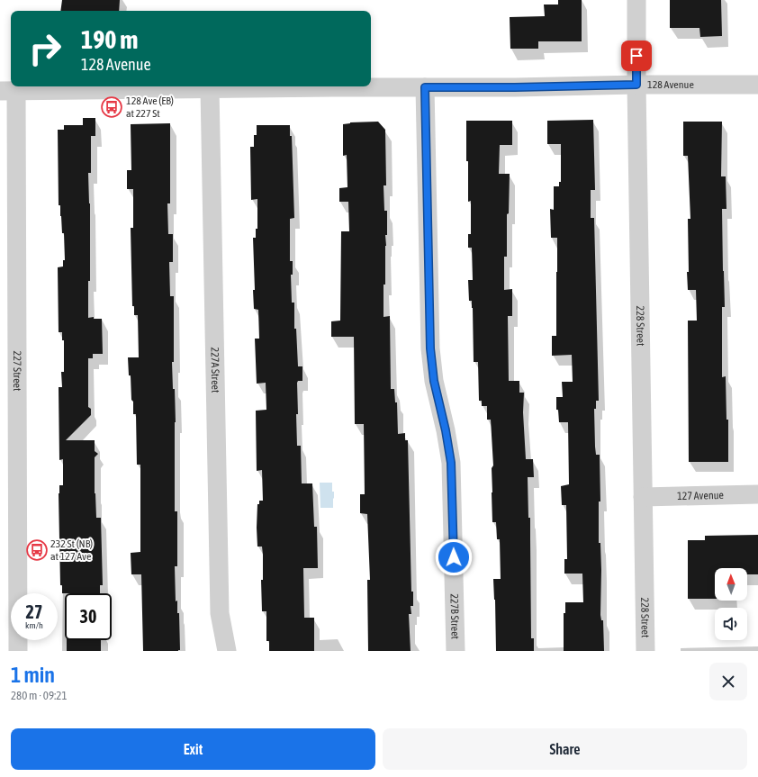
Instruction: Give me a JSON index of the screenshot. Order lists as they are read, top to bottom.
{
  "streets": {
    "street": [
      "128 Avenue",
      "228 Street",
      "227A Street",
      "227 Street",
      "127 Avenue",
      "227B Street"
    ]
  },
  "crossings": [
    ["128 Avenue", "228 Street"],
    ["128 Avenue", "227A Street"],
    ["128 Avenue", "227 Street"],
    ["128 Avenue", "227B Street"],
    ["228 Street", "127 Avenue"]
  ],
  "places": {
    "bus stop": ["128 Ave (EB) at 227 St", "232 St (NB) at 127 Ave"]
  },
  "north": "top",
  "page": {
    "turn": ["190 m", "128 Avenue"],
    "speed": "27 km/h",
    "limit": "30",
    "heading": ["1 min", "280 m · 09:21"],
    "buttons": ["Exit", "Share"]
  }
}
